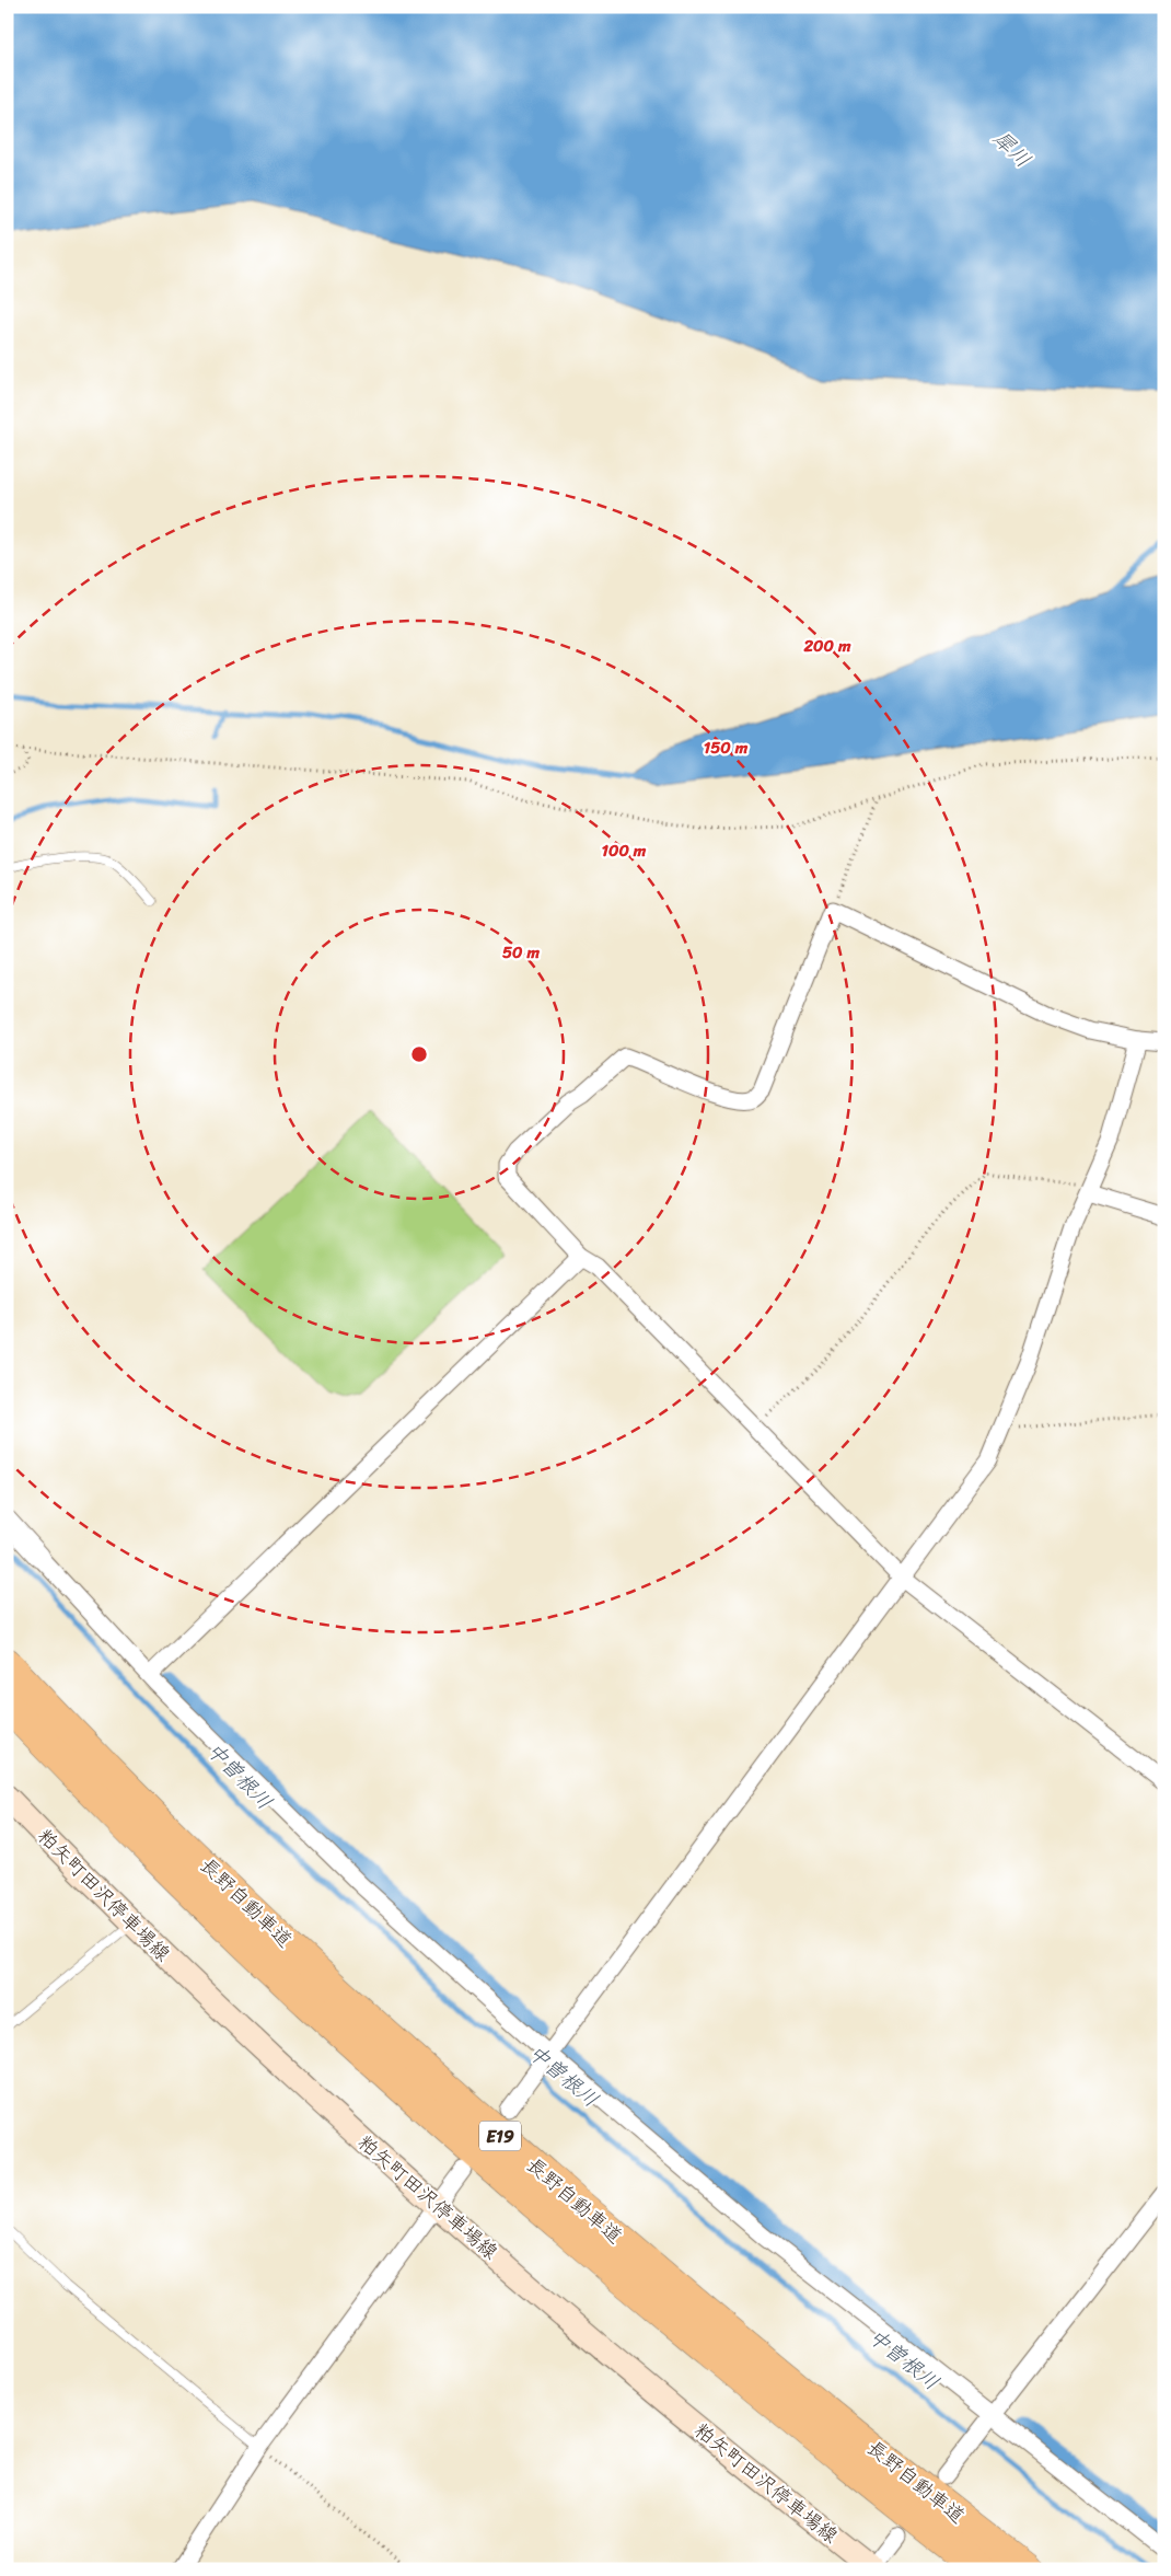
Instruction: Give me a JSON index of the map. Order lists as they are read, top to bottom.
{
  "streets": {
    "highway": ["長野自動車道", "E19"],
    "main road": ["粕矢町田沢停車場線"]
  },
  "water": ["犀川", "中曽根川"],
  "rings": [
    "200 m",
    "150 m",
    "100 m",
    "50 m"
  ]
}
